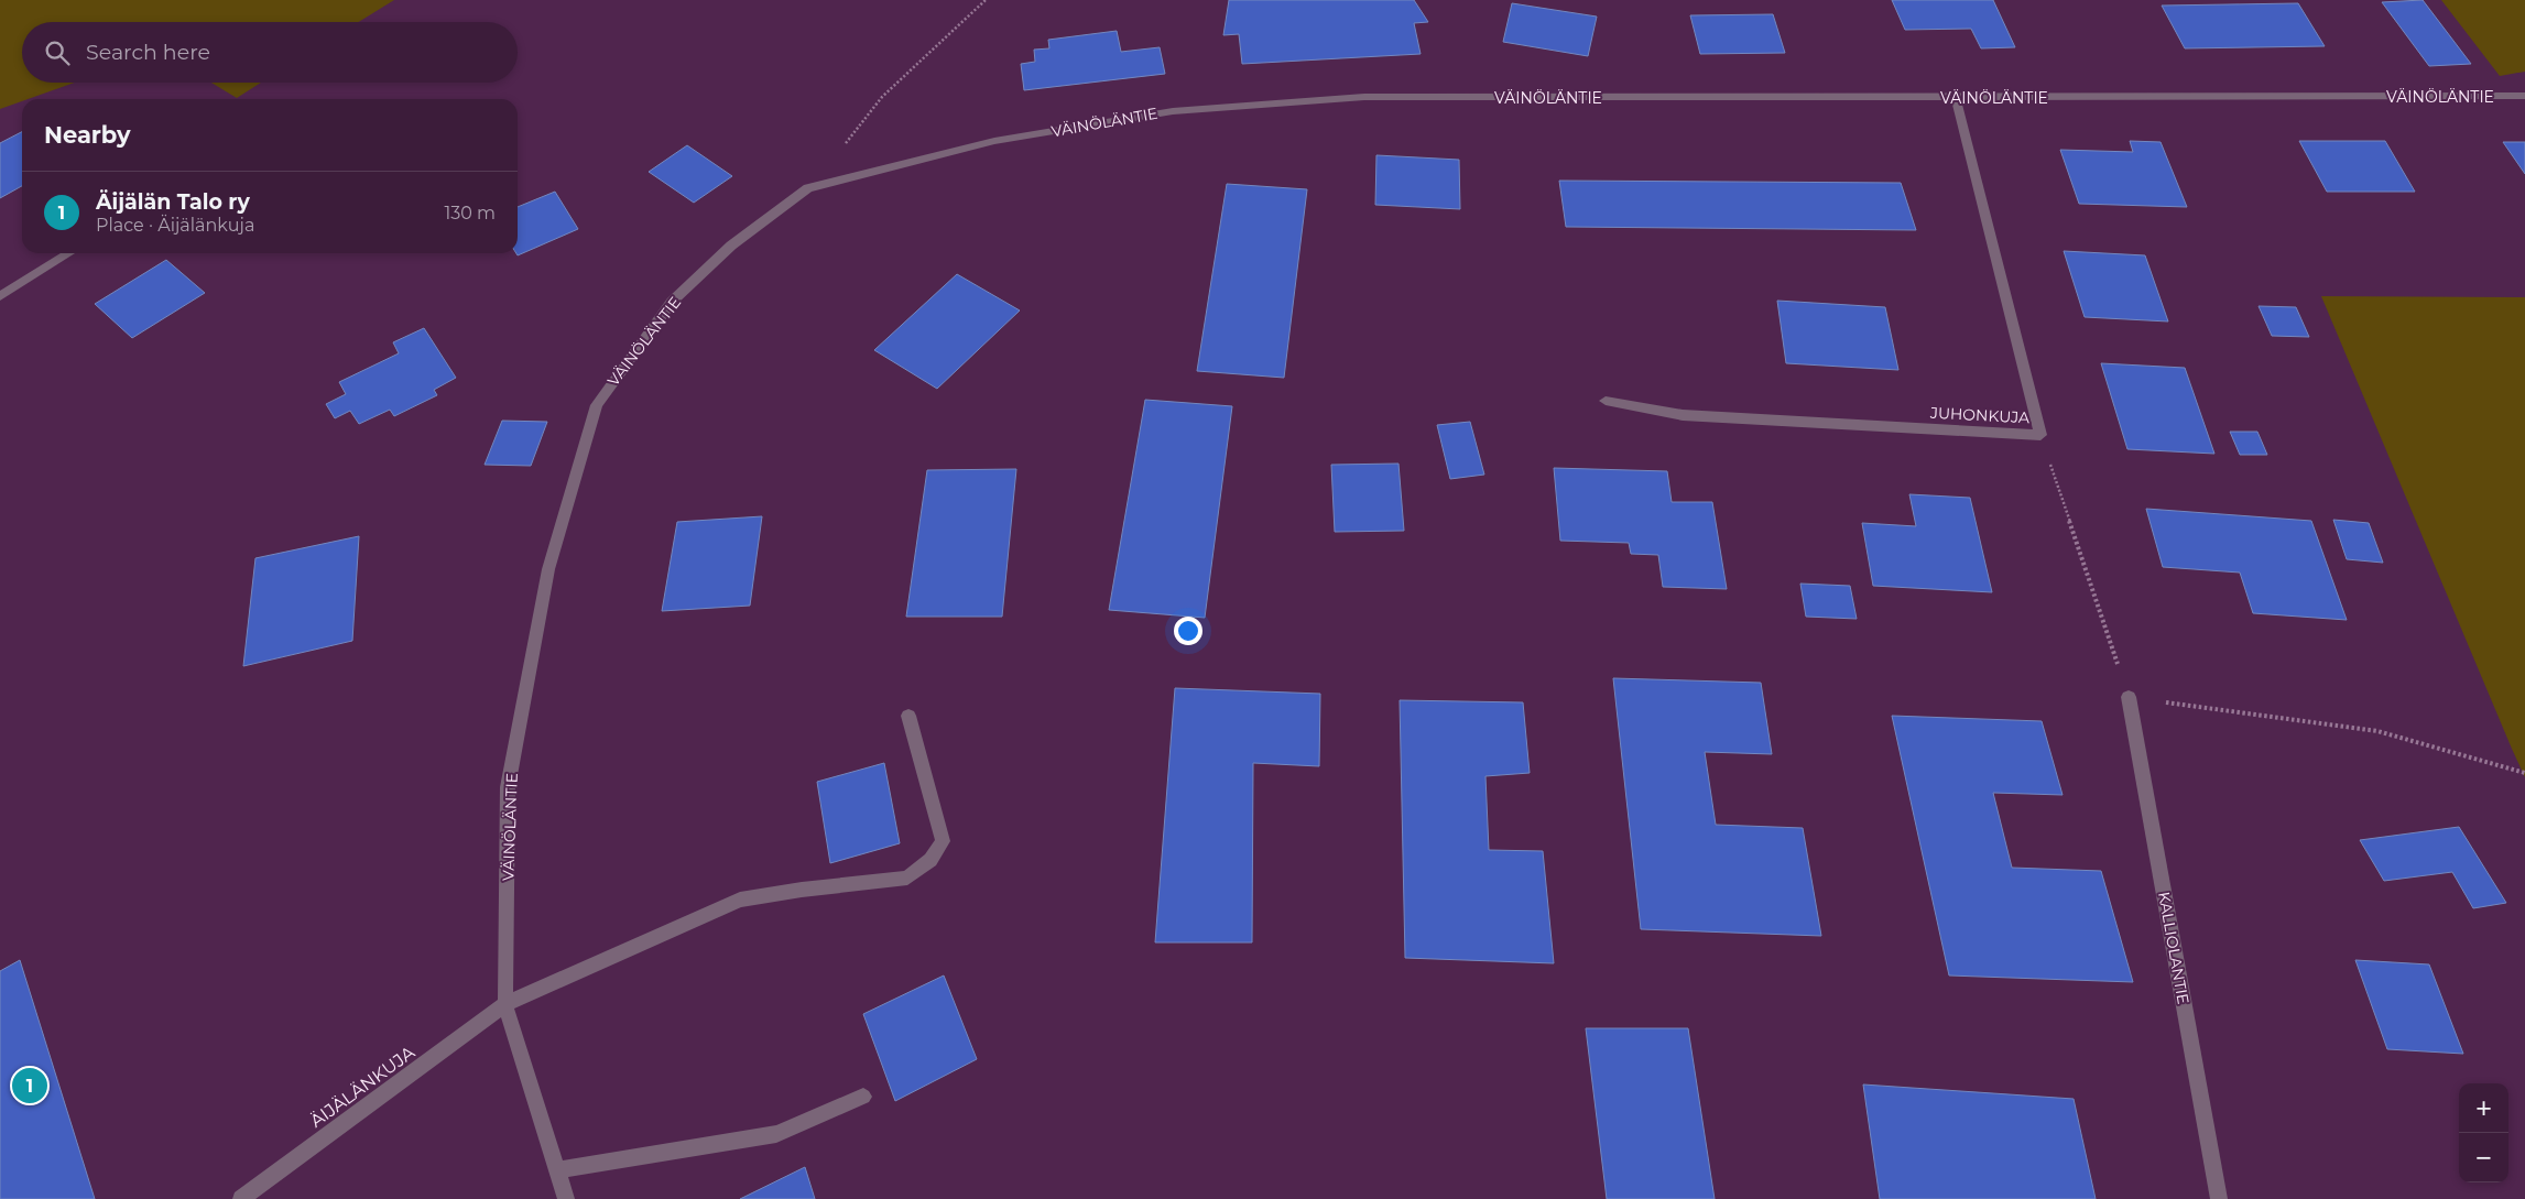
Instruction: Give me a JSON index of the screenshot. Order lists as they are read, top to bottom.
{
  "streets": {
    "street": [
      "VÄINÖLÄNTIE",
      "JUHONKUJA",
      "KALLIOLANTIE",
      "ÄIJÄLÄNKUJA"
    ]
  },
  "crossings": [
    ["VÄINÖLÄNTIE", "JUHONKUJA"],
    ["VÄINÖLÄNTIE", "ÄIJÄLÄNKUJA"]
  ],
  "page": {
    "search": "Search here",
    "heading": "Nearby",
    "list": [
      {
        "mark": "1",
        "name": "Äijälän Talo ry",
        "note": "Place · Äijälänkuja",
        "value": "130 m"
      }
    ],
    "pins": "1",
    "map_buttons": ["+", "−"]
  }
}
